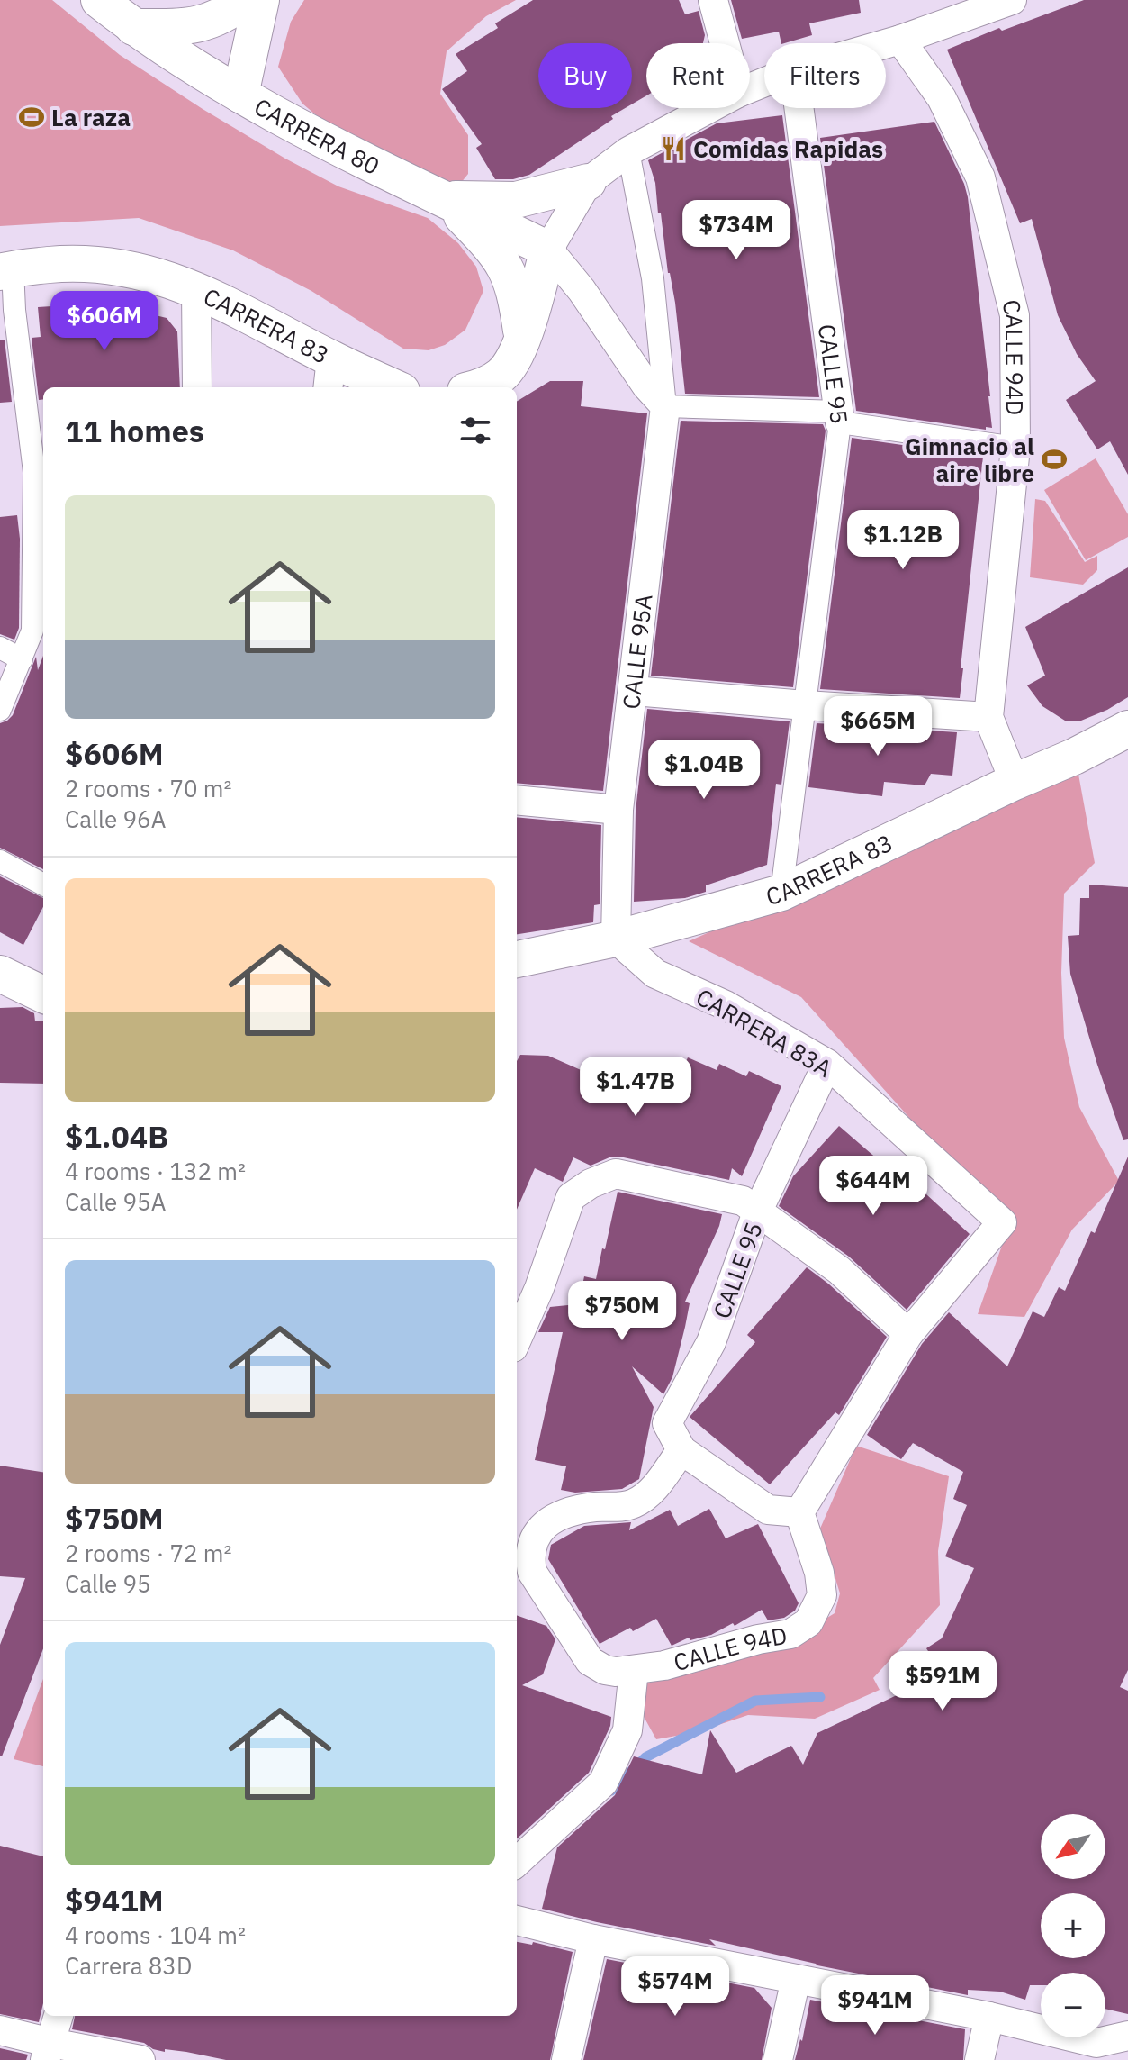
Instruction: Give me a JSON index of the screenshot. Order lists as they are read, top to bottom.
{
  "streets": {
    "street": [
      "CARRERA 80",
      "CARRERA 83",
      "CALLE 94D",
      "CALLE 95",
      "CALLE 95A",
      "CARRERA 83A"
    ]
  },
  "crossings": [
    ["CARRERA 83", "CALLE 94D"],
    ["CARRERA 83", "CALLE 95"],
    ["CARRERA 83", "CALLE 95A"],
    ["CARRERA 83", "CARRERA 83A"],
    ["CALLE 95", "CARRERA 83A"],
    ["CALLE 95A", "CARRERA 83A"]
  ],
  "places": {
    "sports": ["La raza", "Gimnacio al aire libre"],
    "restaurant": ["Comidas Rapidas"]
  },
  "north": "bottom left",
  "page": {
    "chip": ["Buy", "Rent", "Filters"],
    "price": [
      "$734M",
      "$606M",
      "$1.12B",
      "$665M",
      "$1.04B",
      "$1.47B",
      "$644M",
      "$750M",
      "$591M",
      "$574M",
      "$941M"
    ],
    "heading": "11 homes",
    "list": [
      {
        "name": "$606M",
        "note": "2 rooms · 70 m² · Calle 96A"
      },
      {
        "name": "$1.04B",
        "note": "4 rooms · 132 m² · Calle 95A"
      },
      {
        "name": "$750M",
        "note": "2 rooms · 72 m² · Calle 95"
      },
      {
        "name": "$941M",
        "note": "4 rooms · 104 m² · Carrera 83D"
      }
    ],
    "map_buttons": ["+", "−"]
  }
}
